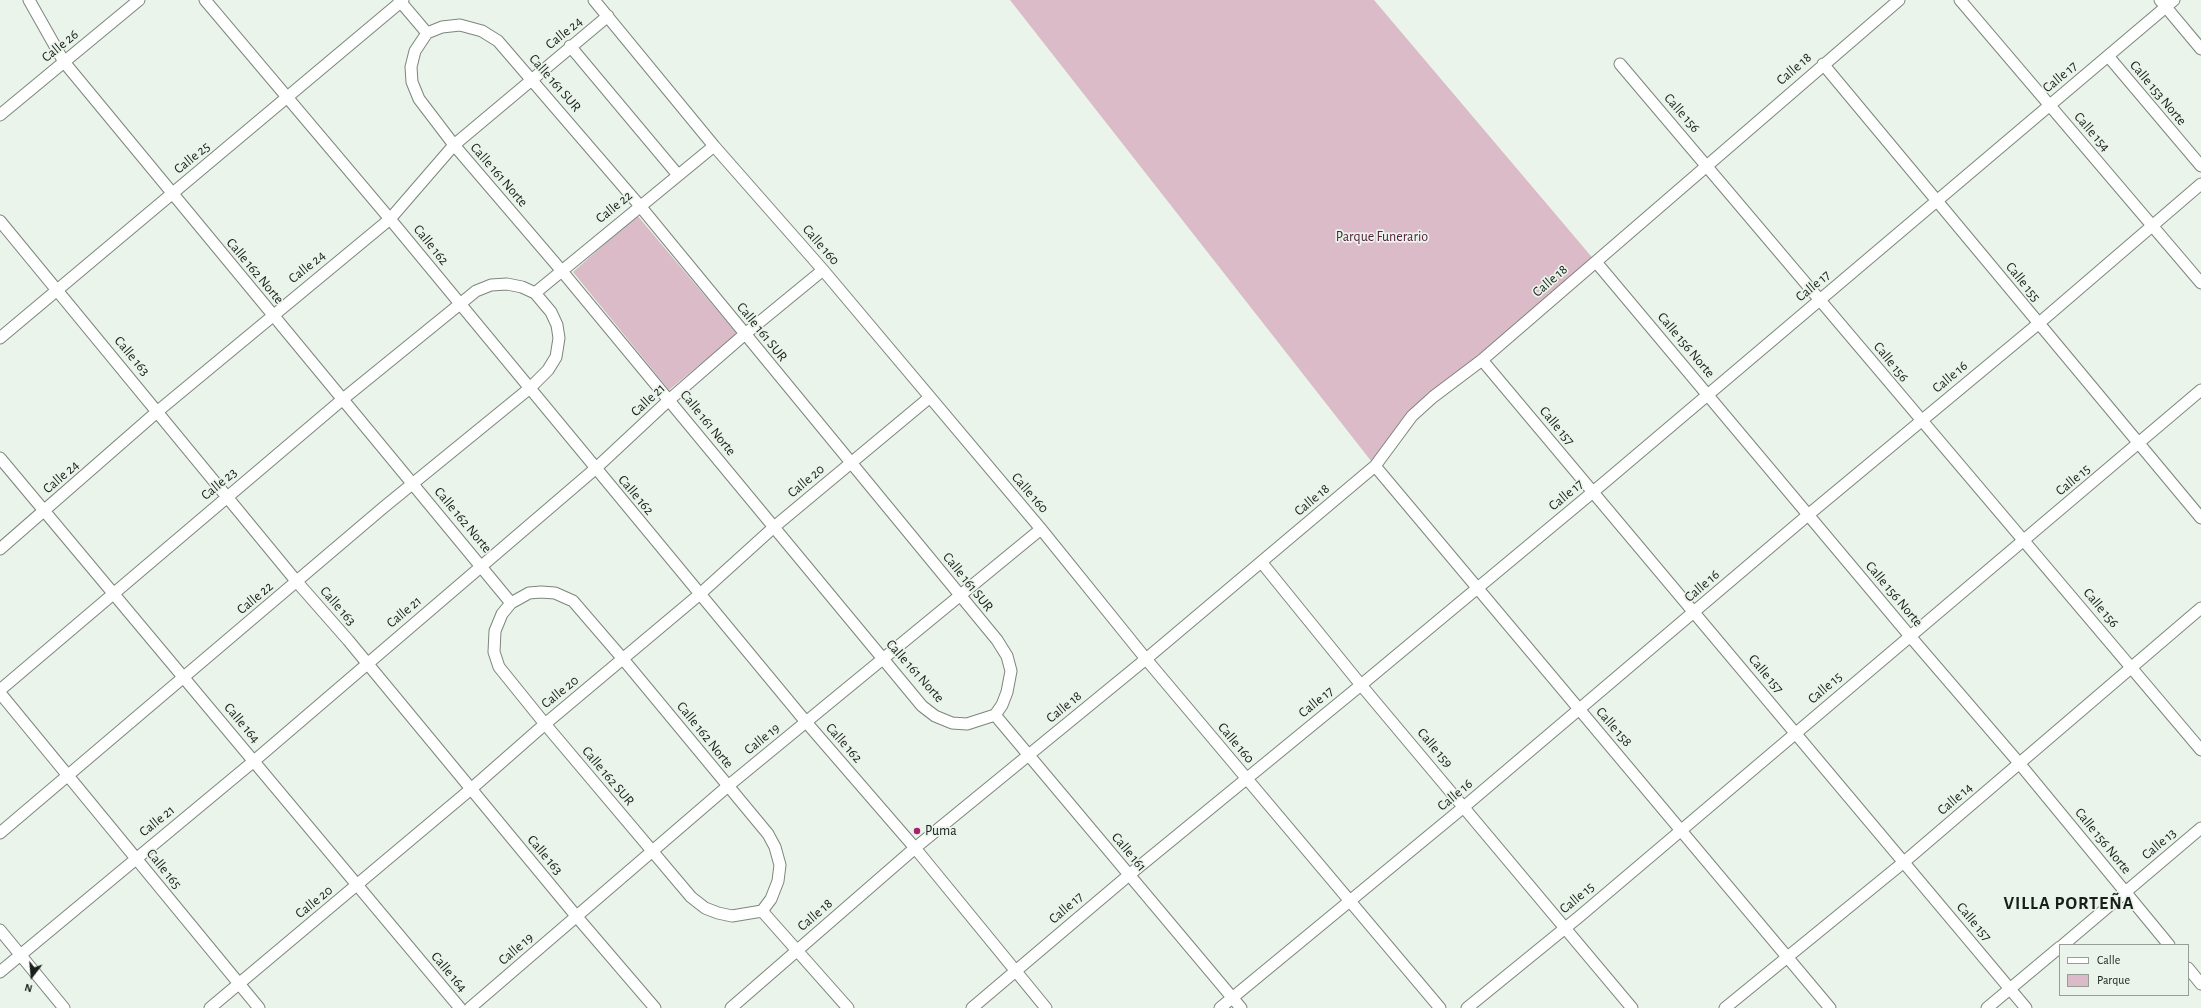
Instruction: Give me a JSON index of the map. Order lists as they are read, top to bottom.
{
  "streets": {
    "street": [
      "Calle 24",
      "Calle 26",
      "Calle 18",
      "Calle 17",
      "Calle 161 SUR",
      "Calle 153 Norte",
      "Calle 156",
      "Calle 154",
      "Calle 25",
      "Calle 161 Norte",
      "Calle 22",
      "Calle 162",
      "Calle 160",
      "Calle 162 Norte",
      "Calle 155",
      "Calle 156 Norte",
      "Calle 163",
      "Calle 16",
      "Calle 21",
      "Calle 157",
      "Calle 15",
      "Calle 20",
      "Calle 23",
      "Calle 164",
      "Calle 158",
      "Calle 19",
      "Calle 159",
      "Calle 162 SUR",
      "Calle 14",
      "Calle 13",
      "Calle 161",
      "Calle 165"
    ]
  },
  "crossings": [
    ["Calle 24", "Calle 161 SUR"],
    ["Calle 24", "Calle 161 Norte"],
    ["Calle 24", "Calle 162"],
    ["Calle 24", "Calle 160"],
    ["Calle 24", "Calle 162 Norte"],
    ["Calle 24", "Calle 163"],
    ["Calle 24", "Calle 164"],
    ["Calle 26", "Calle 162 Norte"],
    ["Calle 18", "Calle 156"],
    ["Calle 18", "Calle 162"],
    ["Calle 18", "Calle 160"],
    ["Calle 18", "Calle 155"],
    ["Calle 18", "Calle 156 Norte"],
    ["Calle 18", "Calle 157"],
    ["Calle 18", "Calle 158"],
    ["Calle 18", "Calle 159"],
    ["Calle 18", "Calle 161"],
    ["Calle 17", "Calle 153 Norte"],
    ["Calle 17", "Calle 156"],
    ["Calle 17", "Calle 154"],
    ["Calle 17", "Calle 162"],
    ["Calle 17", "Calle 160"],
    ["Calle 17", "Calle 155"],
    ["Calle 17", "Calle 156 Norte"],
    ["Calle 17", "Calle 157"],
    ["Calle 17", "Calle 158"],
    ["Calle 17", "Calle 159"],
    ["Calle 17", "Calle 161"],
    ["Calle 161 SUR", "Calle 161 Norte"],
    ["Calle 161 SUR", "Calle 22"],
    ["Calle 161 SUR", "Calle 21"],
    ["Calle 161 SUR", "Calle 20"],
    ["Calle 161 SUR", "Calle 19"],
    ["Calle 161 SUR", "Calle 161"],
    ["Calle 156", "Calle 16"],
    ["Calle 156", "Calle 15"],
    ["Calle 156", "Calle 14"],
    ["Calle 154", "Calle 16"],
    ["Calle 25", "Calle 162"],
    ["Calle 25", "Calle 162 Norte"],
    ["Calle 25", "Calle 163"],
    ["Calle 161 Norte", "Calle 22"],
    ["Calle 161 Norte", "Calle 21"],
    ["Calle 161 Norte", "Calle 20"],
    ["Calle 161 Norte", "Calle 19"],
    ["Calle 161 Norte", "Calle 161"],
    ["Calle 22", "Calle 162"],
    ["Calle 22", "Calle 160"],
    ["Calle 22", "Calle 162 Norte"],
    ["Calle 22", "Calle 163"],
    ["Calle 22", "Calle 23"],
    ["Calle 22", "Calle 164"],
    ["Calle 22", "Calle 165"],
    ["Calle 162", "Calle 21"],
    ["Calle 162", "Calle 20"],
    ["Calle 162", "Calle 23"],
    ["Calle 162", "Calle 19"],
    ["Calle 160", "Calle 16"],
    ["Calle 160", "Calle 21"],
    ["Calle 160", "Calle 20"],
    ["Calle 160", "Calle 19"],
    ["Calle 162 Norte", "Calle 21"],
    ["Calle 162 Norte", "Calle 20"],
    ["Calle 162 Norte", "Calle 23"],
    ["Calle 162 Norte", "Calle 19"],
    ["Calle 162 Norte", "Calle 162 SUR"],
    ["Calle 155", "Calle 16"],
    ["Calle 155", "Calle 15"],
    ["Calle 156 Norte", "Calle 16"],
    ["Calle 156 Norte", "Calle 15"],
    ["Calle 156 Norte", "Calle 14"],
    ["Calle 156 Norte", "Calle 13"],
    ["Calle 163", "Calle 21"],
    ["Calle 163", "Calle 20"],
    ["Calle 163", "Calle 23"],
    ["Calle 163", "Calle 19"],
    ["Calle 16", "Calle 157"],
    ["Calle 16", "Calle 158"],
    ["Calle 16", "Calle 159"],
    ["Calle 16", "Calle 161"],
    ["Calle 21", "Calle 164"],
    ["Calle 21", "Calle 165"],
    ["Calle 157", "Calle 15"],
    ["Calle 157", "Calle 14"],
    ["Calle 15", "Calle 158"],
    ["Calle 15", "Calle 159"],
    ["Calle 20", "Calle 164"],
    ["Calle 20", "Calle 162 SUR"],
    ["Calle 20", "Calle 165"],
    ["Calle 23", "Calle 164"],
    ["Calle 23", "Calle 165"],
    ["Calle 158", "Calle 14"],
    ["Calle 19", "Calle 162 SUR"],
    ["Calle 19", "Calle 161"]
  ],
  "districts": ["VILLA PORTEÑA"],
  "parks": ["Parque Funerario"],
  "places": ["Puma"],
  "legend": ["Calle", "Parque"],
  "north": "bottom"
}
